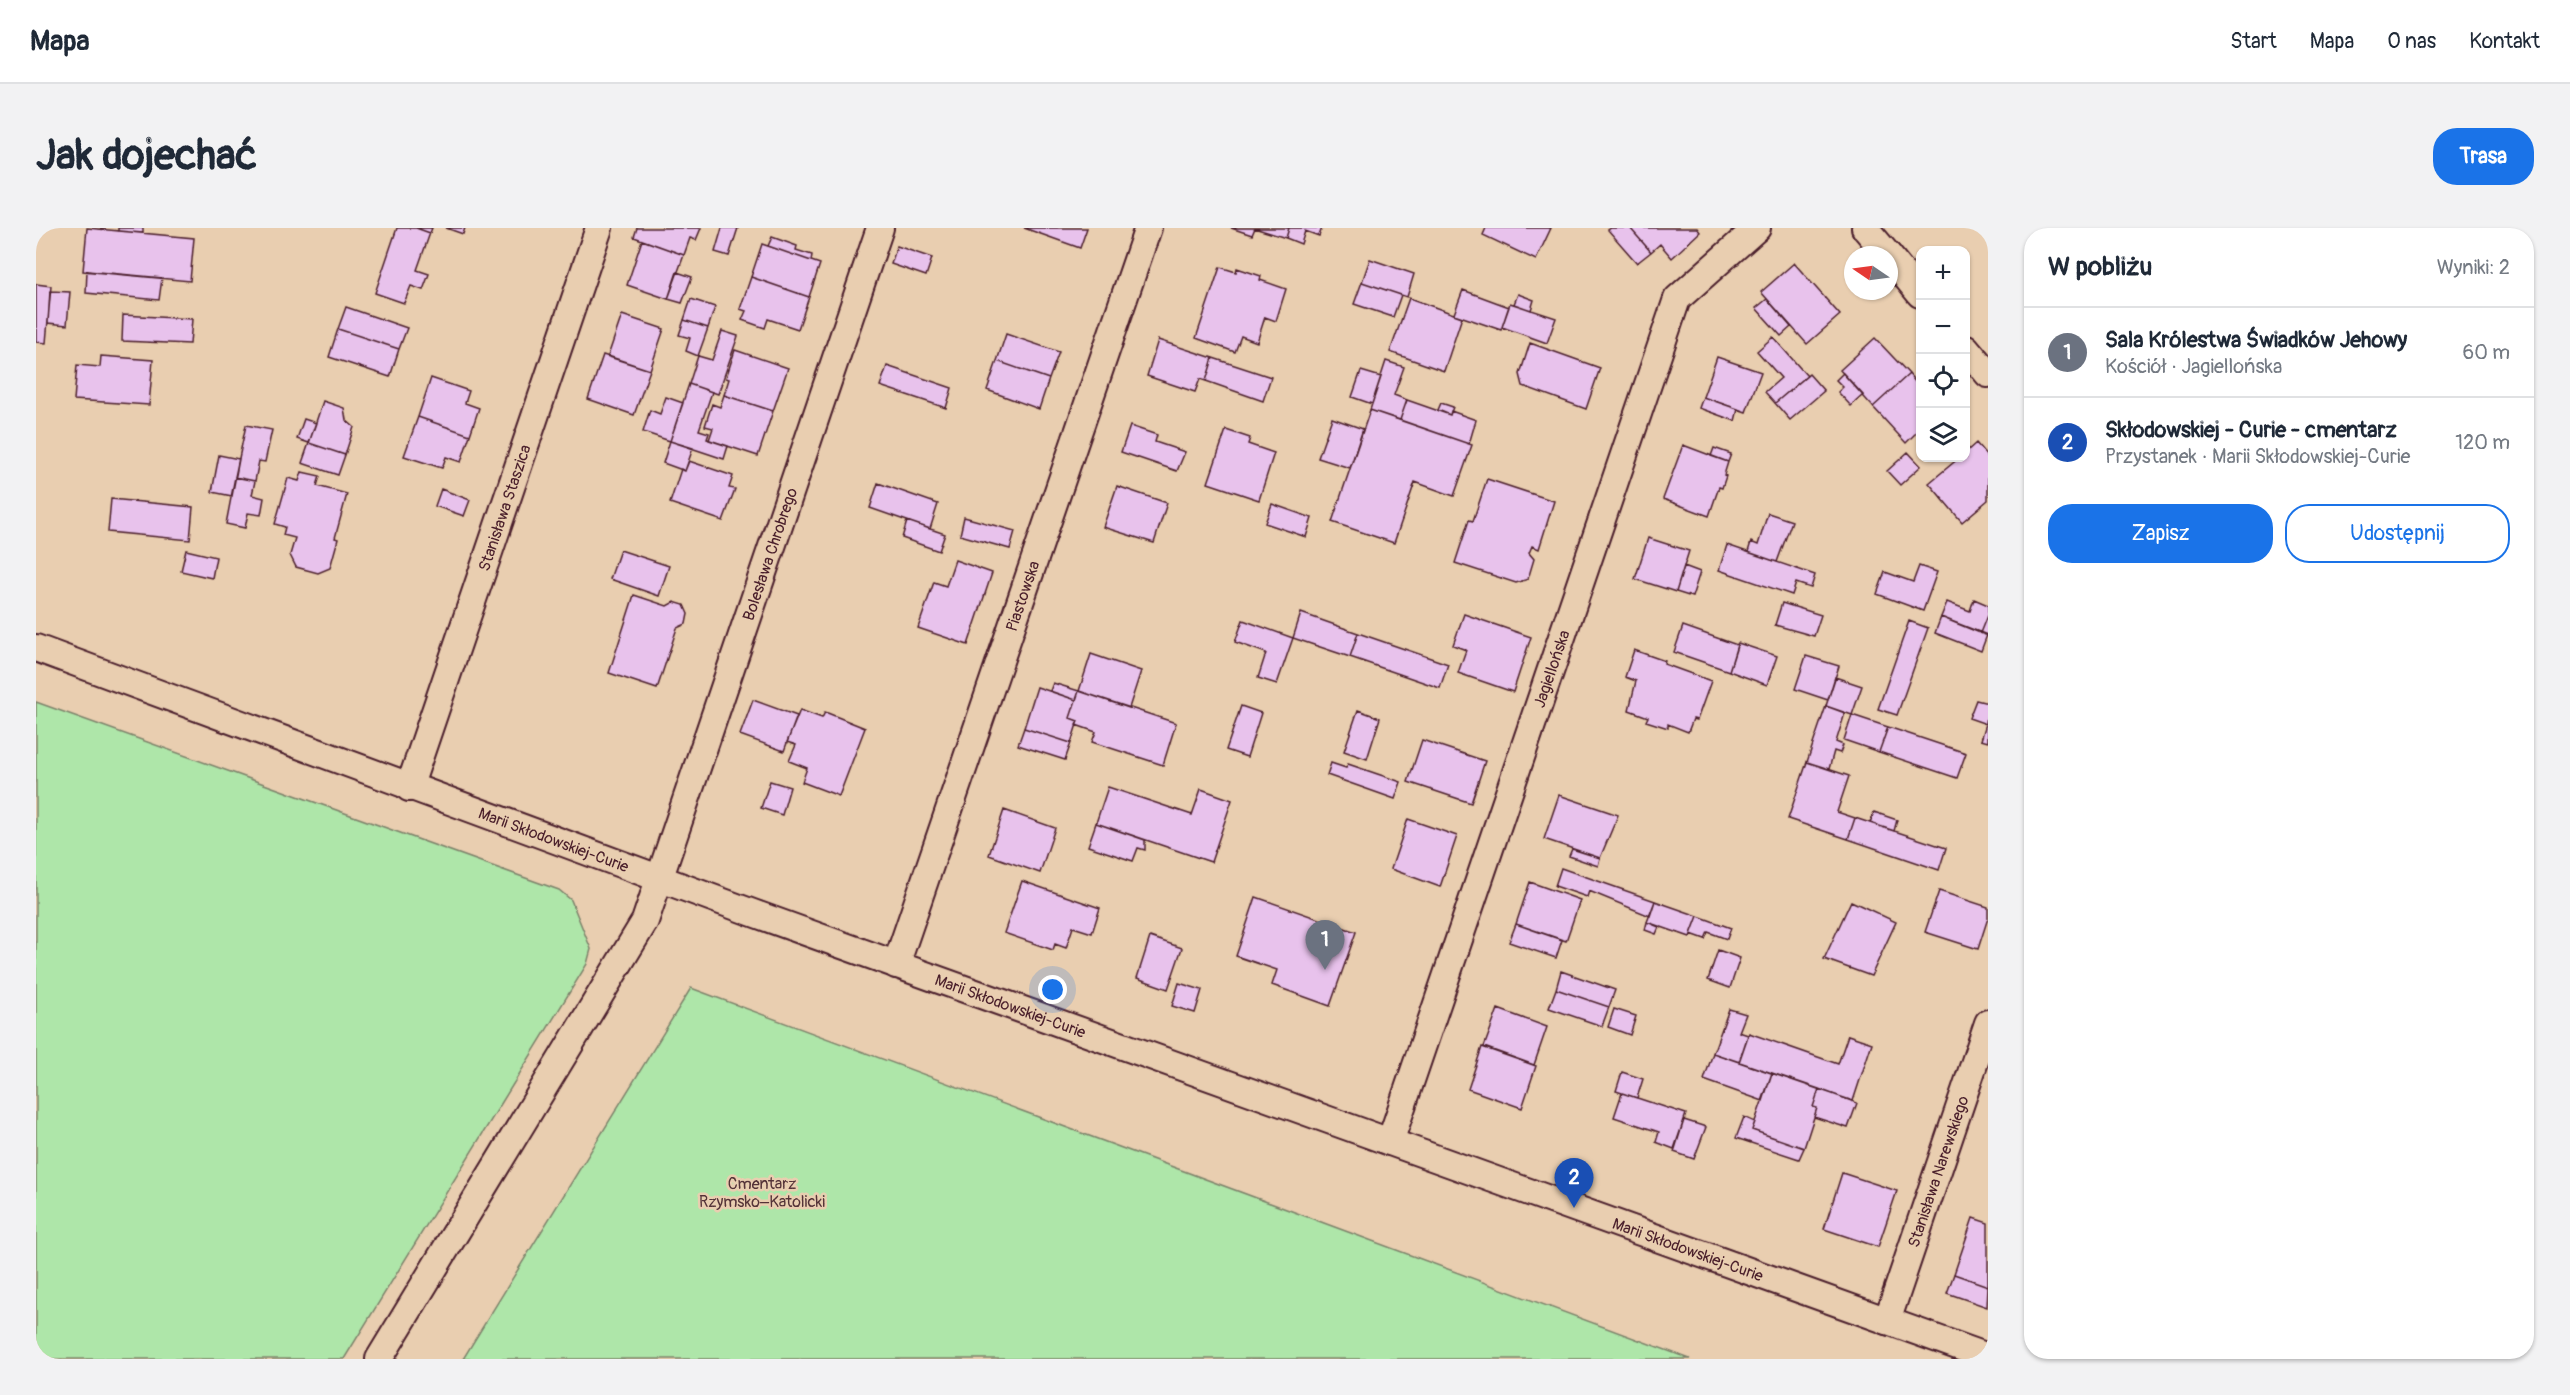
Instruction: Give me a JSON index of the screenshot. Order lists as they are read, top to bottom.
{
  "streets": {
    "street": [
      "Stanisława Staszica",
      "Bolesława Chrobrego",
      "Piastowska",
      "Jagiellońska",
      "Marii Skłodowskiej-Curie",
      "Stanisława Narewskiego"
    ]
  },
  "crossings": [
    ["Stanisława Staszica", "Marii Skłodowskiej-Curie"],
    ["Bolesława Chrobrego", "Marii Skłodowskiej-Curie"],
    ["Piastowska", "Marii Skłodowskiej-Curie"],
    ["Jagiellońska", "Marii Skłodowskiej-Curie"],
    ["Marii Skłodowskiej-Curie", "Stanisława Narewskiego"]
  ],
  "parks": ["Cmentarz Rzymsko–Katolicki"],
  "north": "left",
  "page": {
    "header": "Mapa",
    "nav": [
      "Start",
      "Mapa",
      "O nas",
      "Kontakt"
    ],
    "buttons": [
      "Trasa",
      ["Zapisz", "Udostępnij"]
    ],
    "title": "Jak dojechać",
    "heading": ["W pobliżu", "Wyniki: 2"],
    "map_buttons": ["+", "−"],
    "list": [
      {
        "mark": "1",
        "name": "Sala Królestwa Świadków Jehowy",
        "note": "Kościół · Jagiellońska",
        "value": "60 m"
      },
      {
        "mark": "2",
        "name": "Skłodowskiej - Curie - cmentarz",
        "note": "Przystanek · Marii Skłodowskiej-Curie",
        "value": "120 m"
      }
    ],
    "pins": ["1", "2"]
  }
}
